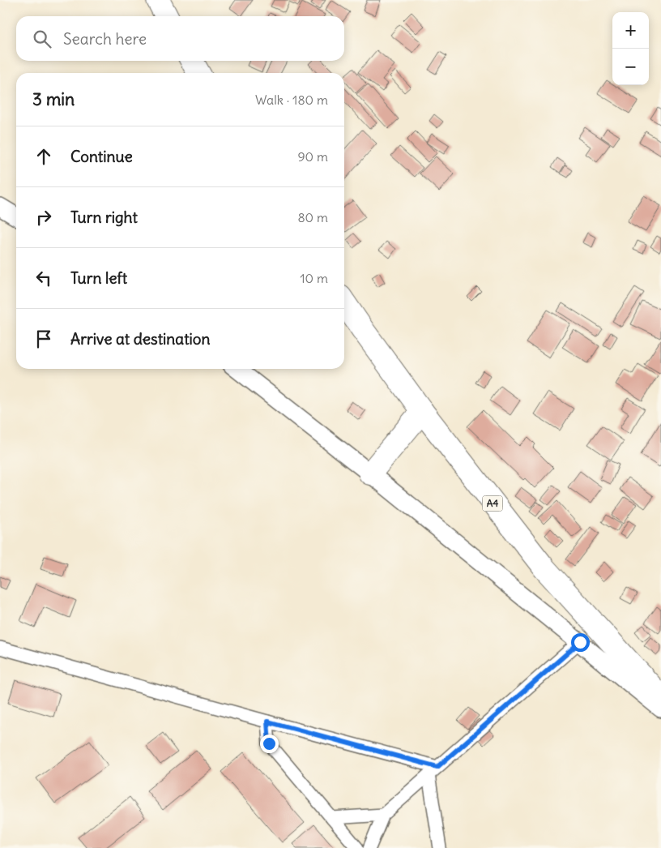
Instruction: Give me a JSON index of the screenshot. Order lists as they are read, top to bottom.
{
  "streets": {
    "highway": ["A4"]
  },
  "page": {
    "map_buttons": ["+", "−"],
    "search": "Search here",
    "heading": ["3 min", "Walk · 180 m"],
    "list": [
      ["Continue", "90 m"],
      ["Turn right", "80 m"],
      ["Turn left", "10 m"],
      "Arrive at destination"
    ]
  }
}
